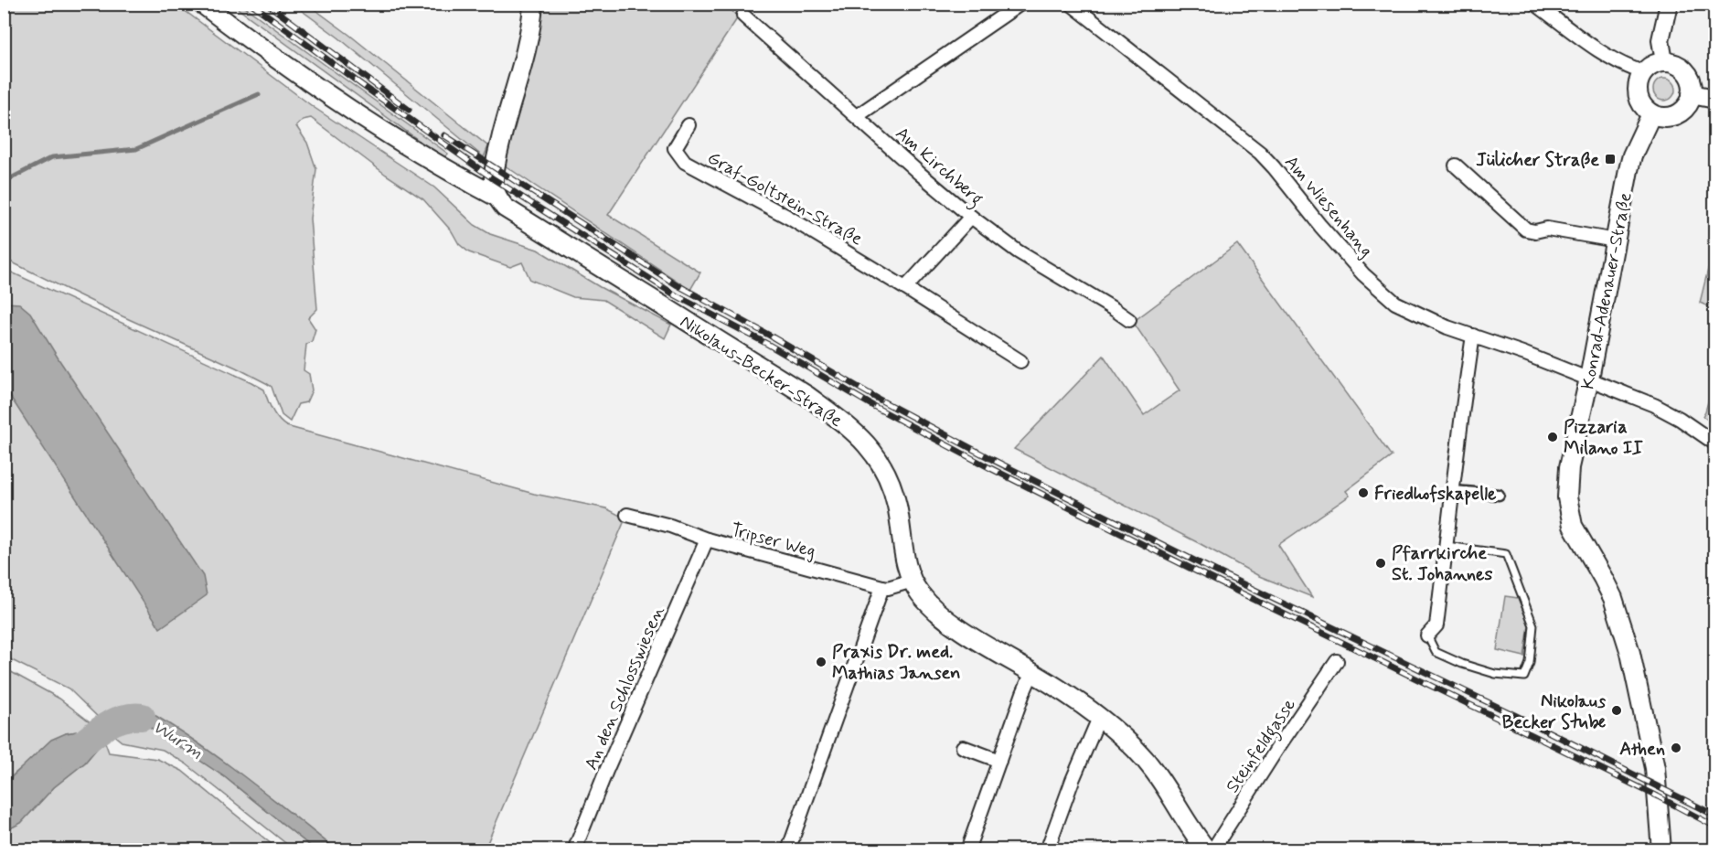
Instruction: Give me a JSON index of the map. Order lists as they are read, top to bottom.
{
  "streets": {
    "main road": ["Konrad-Adenauer-Straße", "Nikolaus-Becker-Straße"],
    "street": [
      "Am Kirchberg",
      "Graf-Goltstein-Straße",
      "Am Wiesenhang",
      "Tripser Weg",
      "An den Schlosswiesen",
      "Steinfeldgasse"
    ]
  },
  "crossings": [
    ["Am Wiesenhang", "Konrad-Adenauer-Straße"],
    ["Nikolaus-Becker-Straße", "Tripser Weg"],
    ["Tripser Weg", "An den Schlosswiesen"]
  ],
  "water": ["Wurm"],
  "places": {
    "transit": ["Jülicher Straße"],
    "other": [
      "Pizzaria Milano II",
      "Friedhofskapelle",
      "Pfarrkirche St. Johannes",
      "Praxis Dr. med. Mathias Jansen",
      "Nikolaus Becker Stube",
      "Athen"
    ]
  }
}
